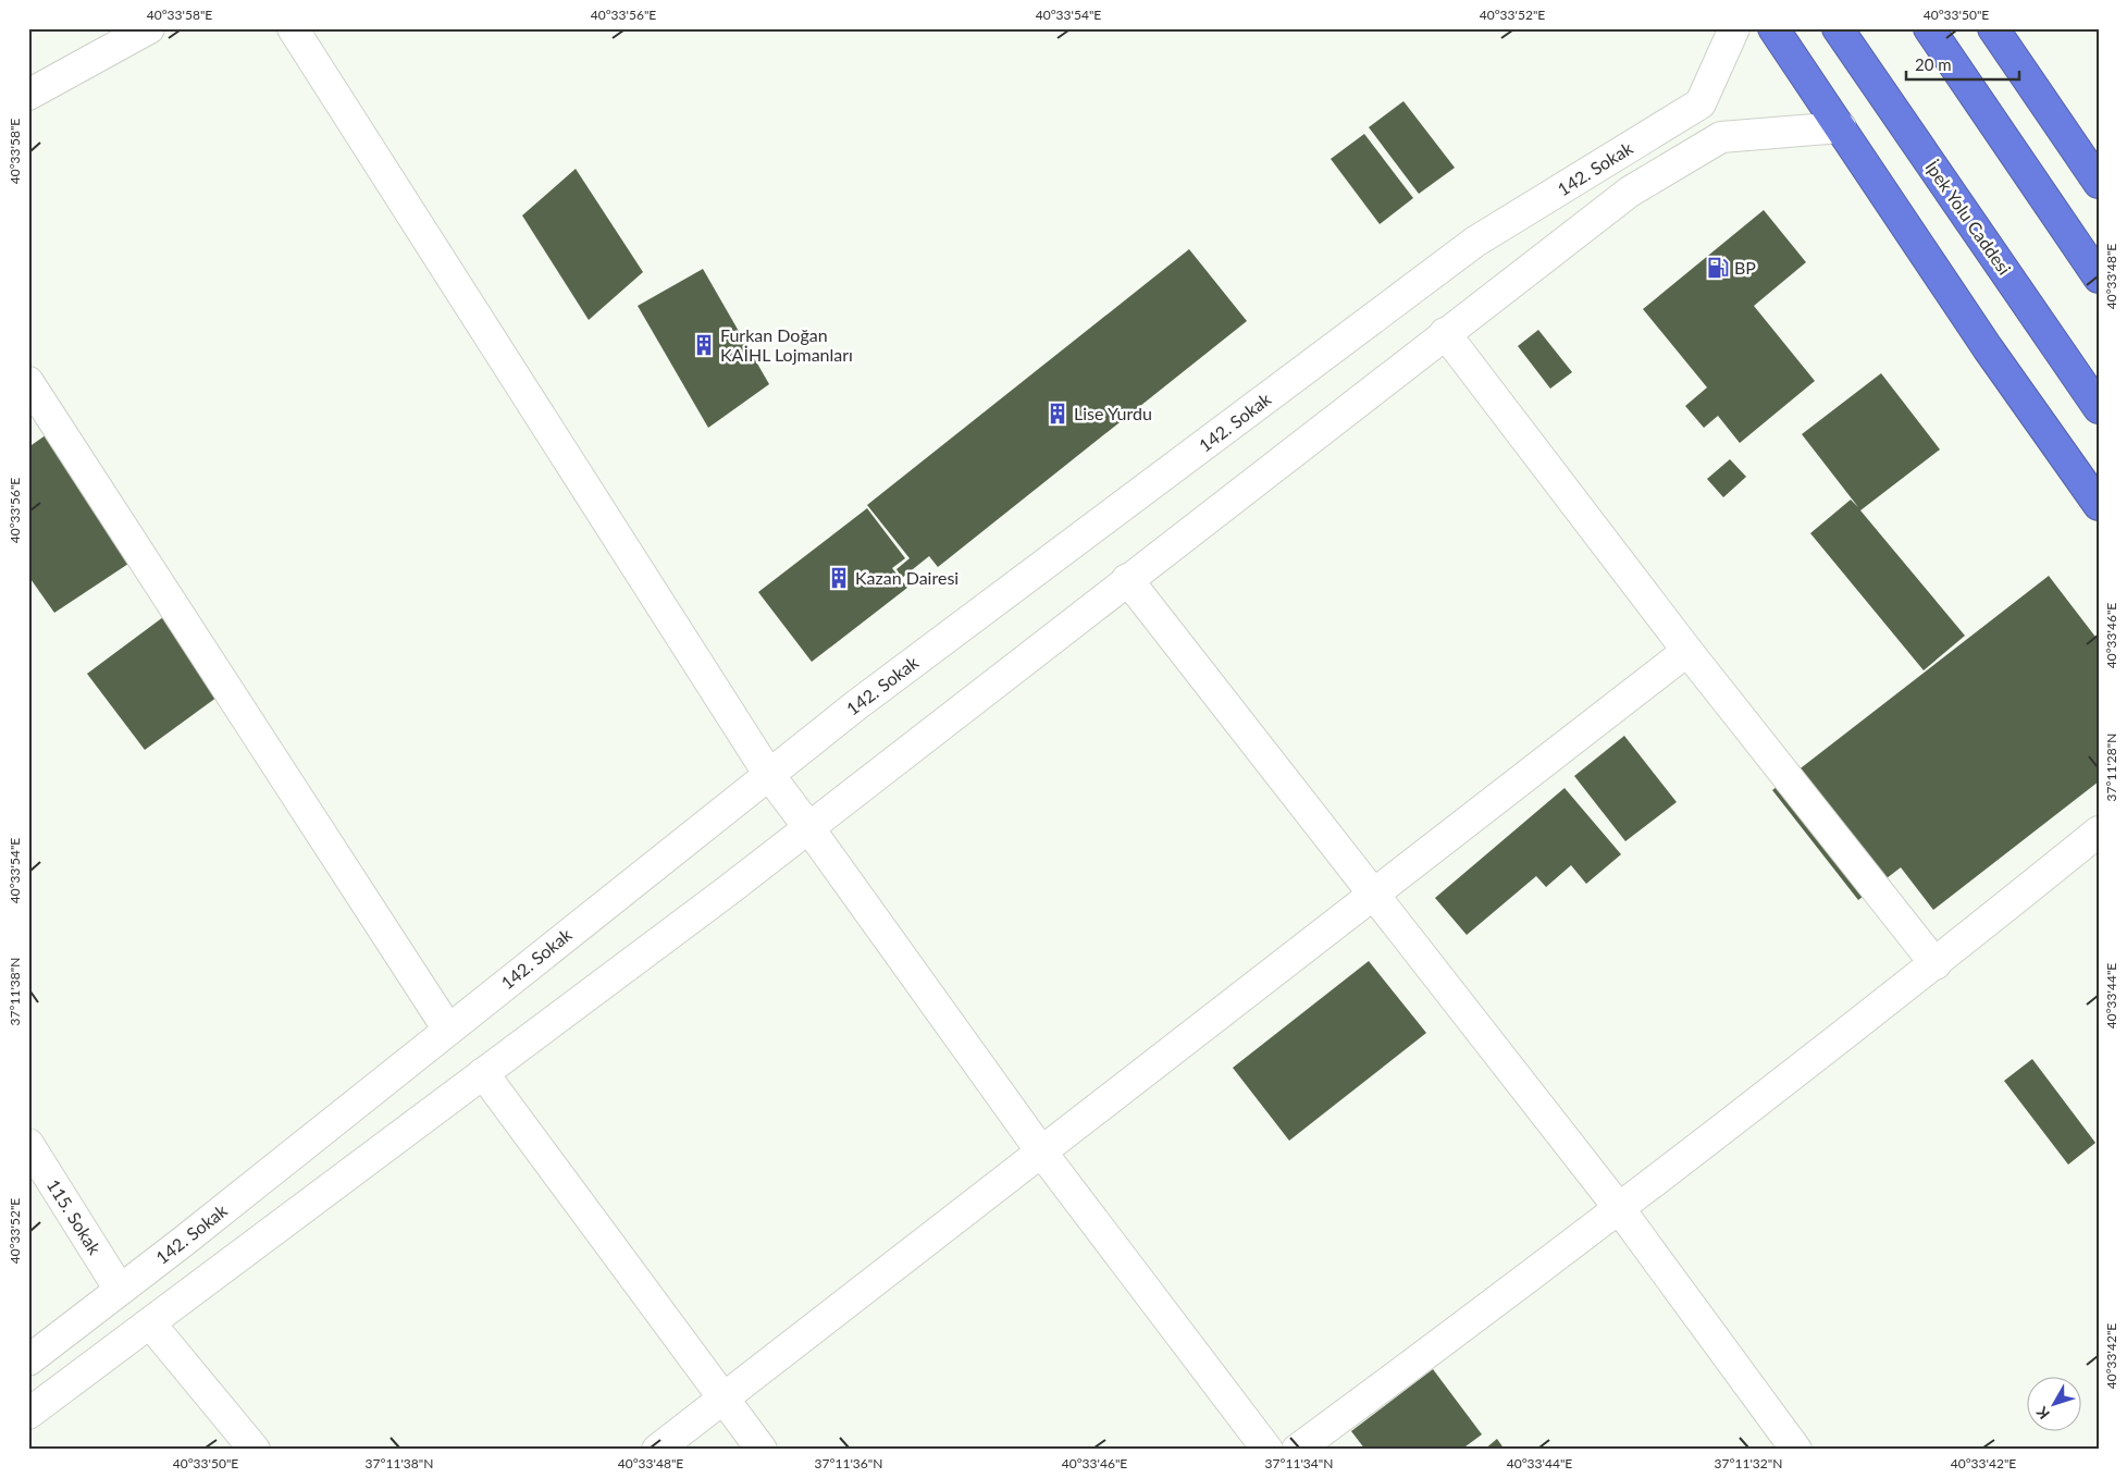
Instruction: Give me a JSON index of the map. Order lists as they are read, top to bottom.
{
  "streets": {
    "highway": ["İpek Yolu Caddesi"],
    "street": ["142. Sokak", "115. Sokak"]
  },
  "crossings": [
    ["142. Sokak", "115. Sokak"]
  ],
  "places": {
    "fuel station": ["BP"],
    "building": ["Furkan Doğan KAİHL Lojmanları", "Lise Yurdu", "Kazan Dairesi"]
  },
  "scale_bar": "20 m",
  "north": "bottom left",
  "coordinates": [
    "40°33'58\"E",
    "40°33'56\"E",
    "40°33'54\"E",
    "40°33'52\"E",
    "40°33'50\"E",
    "40°33'48\"E",
    "40°33'46\"E",
    "37°11'28\"N",
    "37°11'38\"N",
    "40°33'44\"E",
    "40°33'42\"E",
    "37°11'36\"N",
    "37°11'34\"N",
    "37°11'32\"N"
  ]
}
